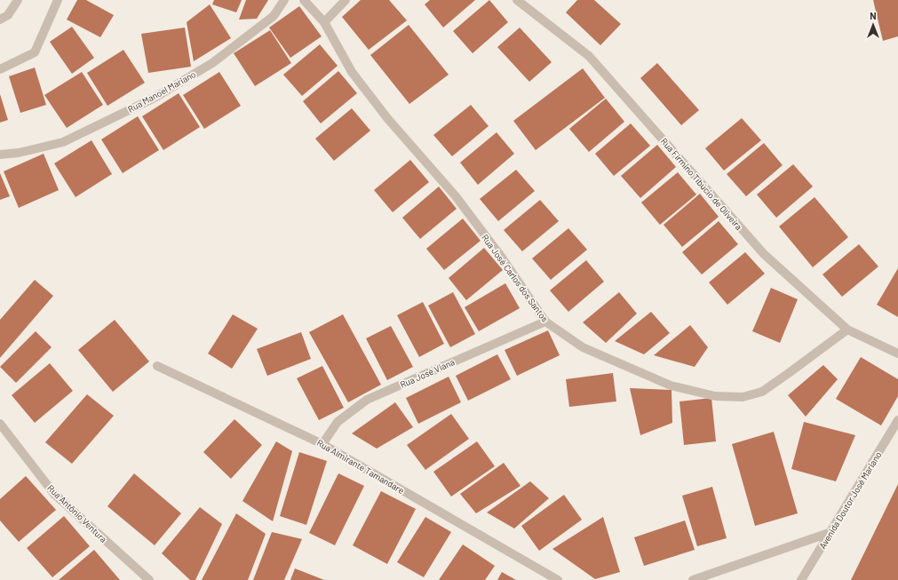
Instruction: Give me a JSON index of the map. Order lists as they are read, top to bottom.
{
  "streets": {
    "street": [
      "Rua Manoel Mariano",
      "Rua Firmino Tibúcio de Oliveira",
      "Rua José Carlos dos Santos",
      "Rua José Viana",
      "Rua Almirante Tamandare",
      "Avenida Doutor José Mariano",
      "Rua Antônio Ventura"
    ]
  },
  "crossings": [
    ["Rua Firmino Tibúcio de Oliveira", "Rua José Carlos dos Santos"],
    ["Rua José Carlos dos Santos", "Rua José Viana"],
    ["Rua José Viana", "Rua Almirante Tamandare"]
  ],
  "north": "top"
}
